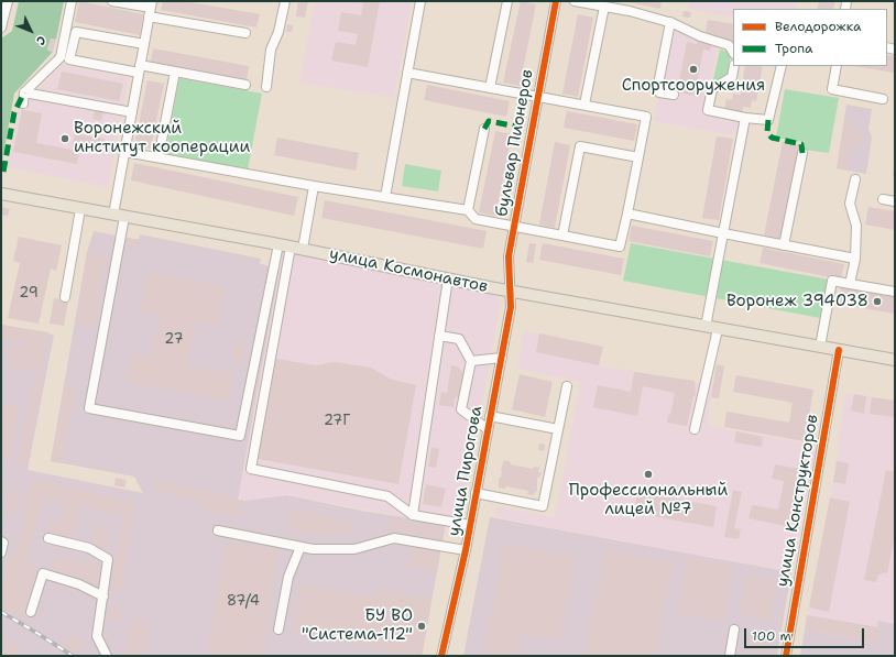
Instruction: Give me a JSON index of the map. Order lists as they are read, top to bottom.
{
  "streets": {
    "main road": ["улица Космонавтов"],
    "street": ["бульвар Пионеров", "улица Пирогова", "улица Конструкторов"]
  },
  "crossings": [
    ["бульвар Пионеров", "улица Космонавтов"],
    ["бульвар Пионеров", "улица Пирогова"],
    ["улица Космонавтов", "улица Пирогова"],
    ["улица Космонавтов", "улица Конструкторов"]
  ],
  "places": [
    "Спортсооружения",
    "Воронежский институт кооперации",
    "Воронеж 394038",
    "Профессиональный лицей №7",
    "БУ ВО \"Система-112\""
  ],
  "house_numbers": [
    "29",
    "27",
    "27Г",
    "87/4"
  ],
  "legend": ["Велодорожка", "Тропа"],
  "scale_bar": "100 m",
  "north": "bottom right"
}
